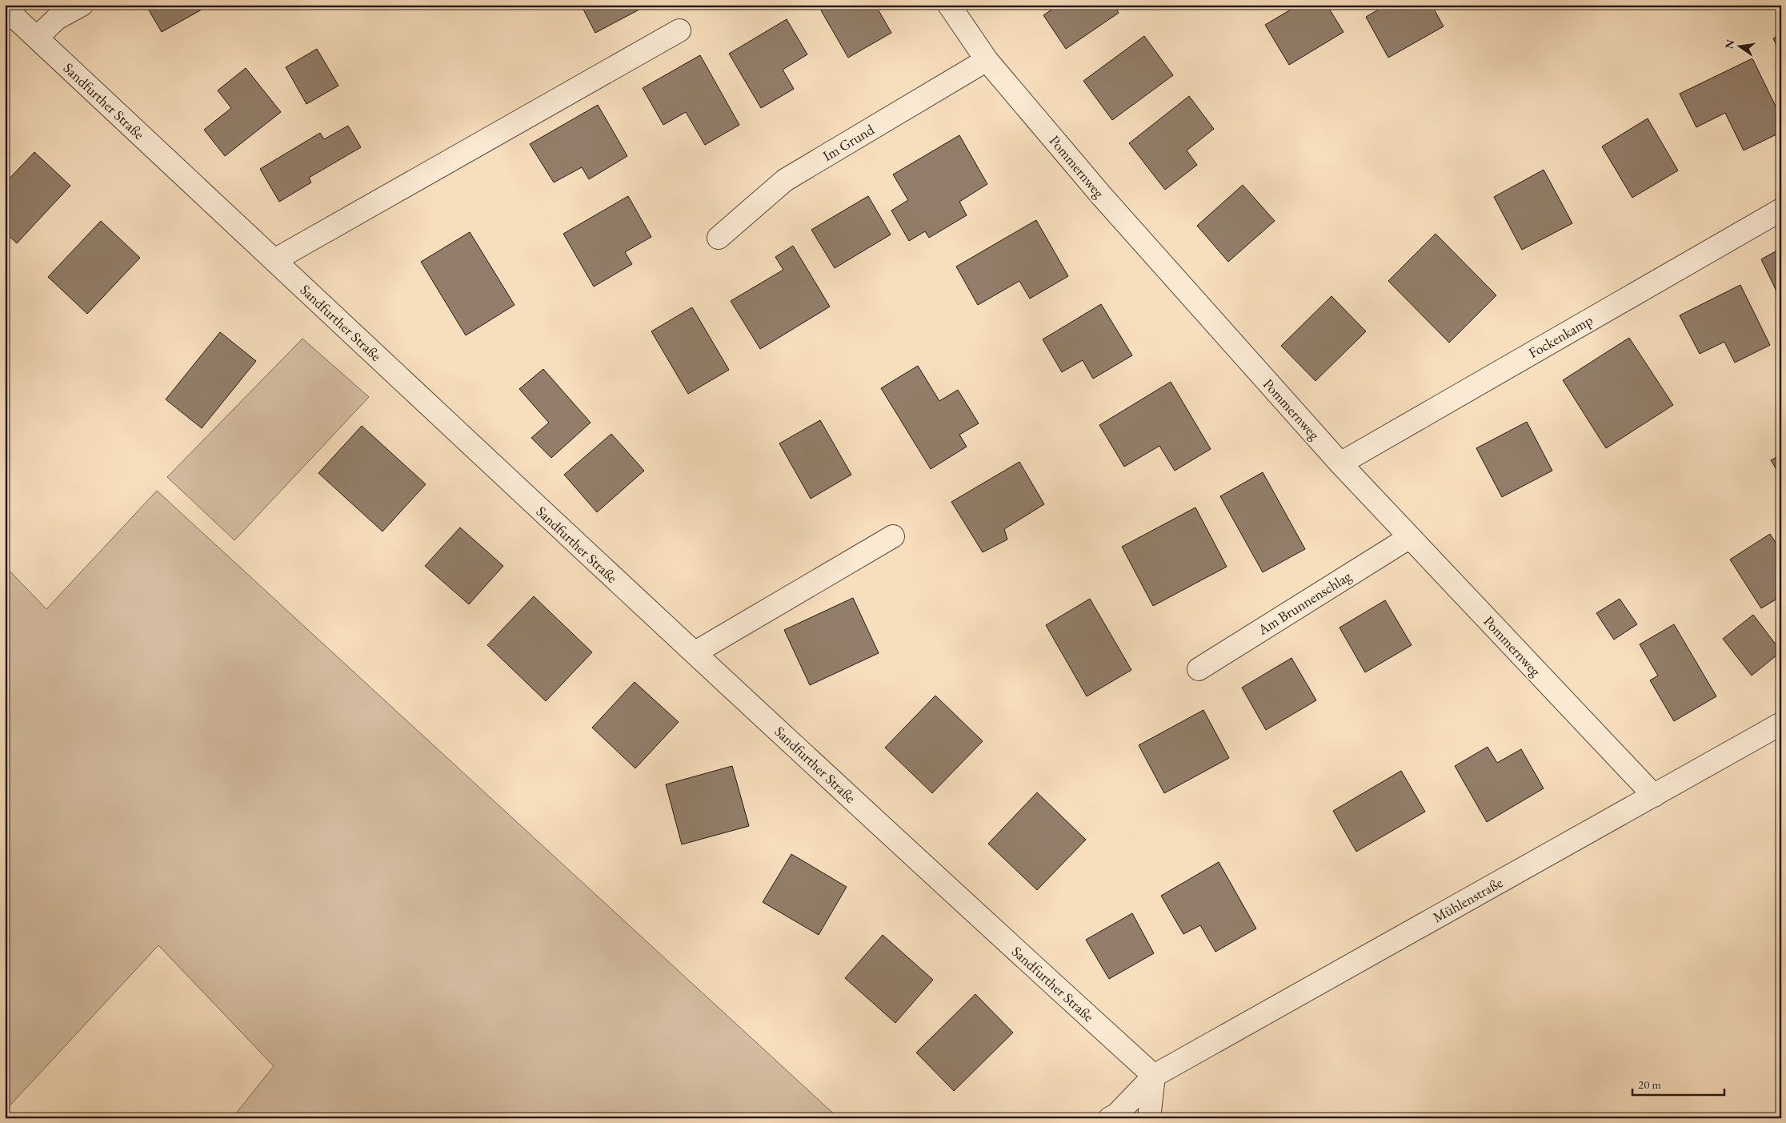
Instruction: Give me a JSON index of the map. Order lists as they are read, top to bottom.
{
  "streets": {
    "street": [
      "Sandfurther Straße",
      "Im Grund",
      "Pommernweg",
      "Fockenkamp",
      "Am Brunnenschlag",
      "Mühlenstraße"
    ]
  },
  "crossings": [
    ["Sandfurther Straße", "Mühlenstraße"],
    ["Im Grund", "Pommernweg"],
    ["Pommernweg", "Fockenkamp"],
    ["Pommernweg", "Am Brunnenschlag"],
    ["Pommernweg", "Mühlenstraße"]
  ],
  "scale_bar": "20 m",
  "north": "left"
}
